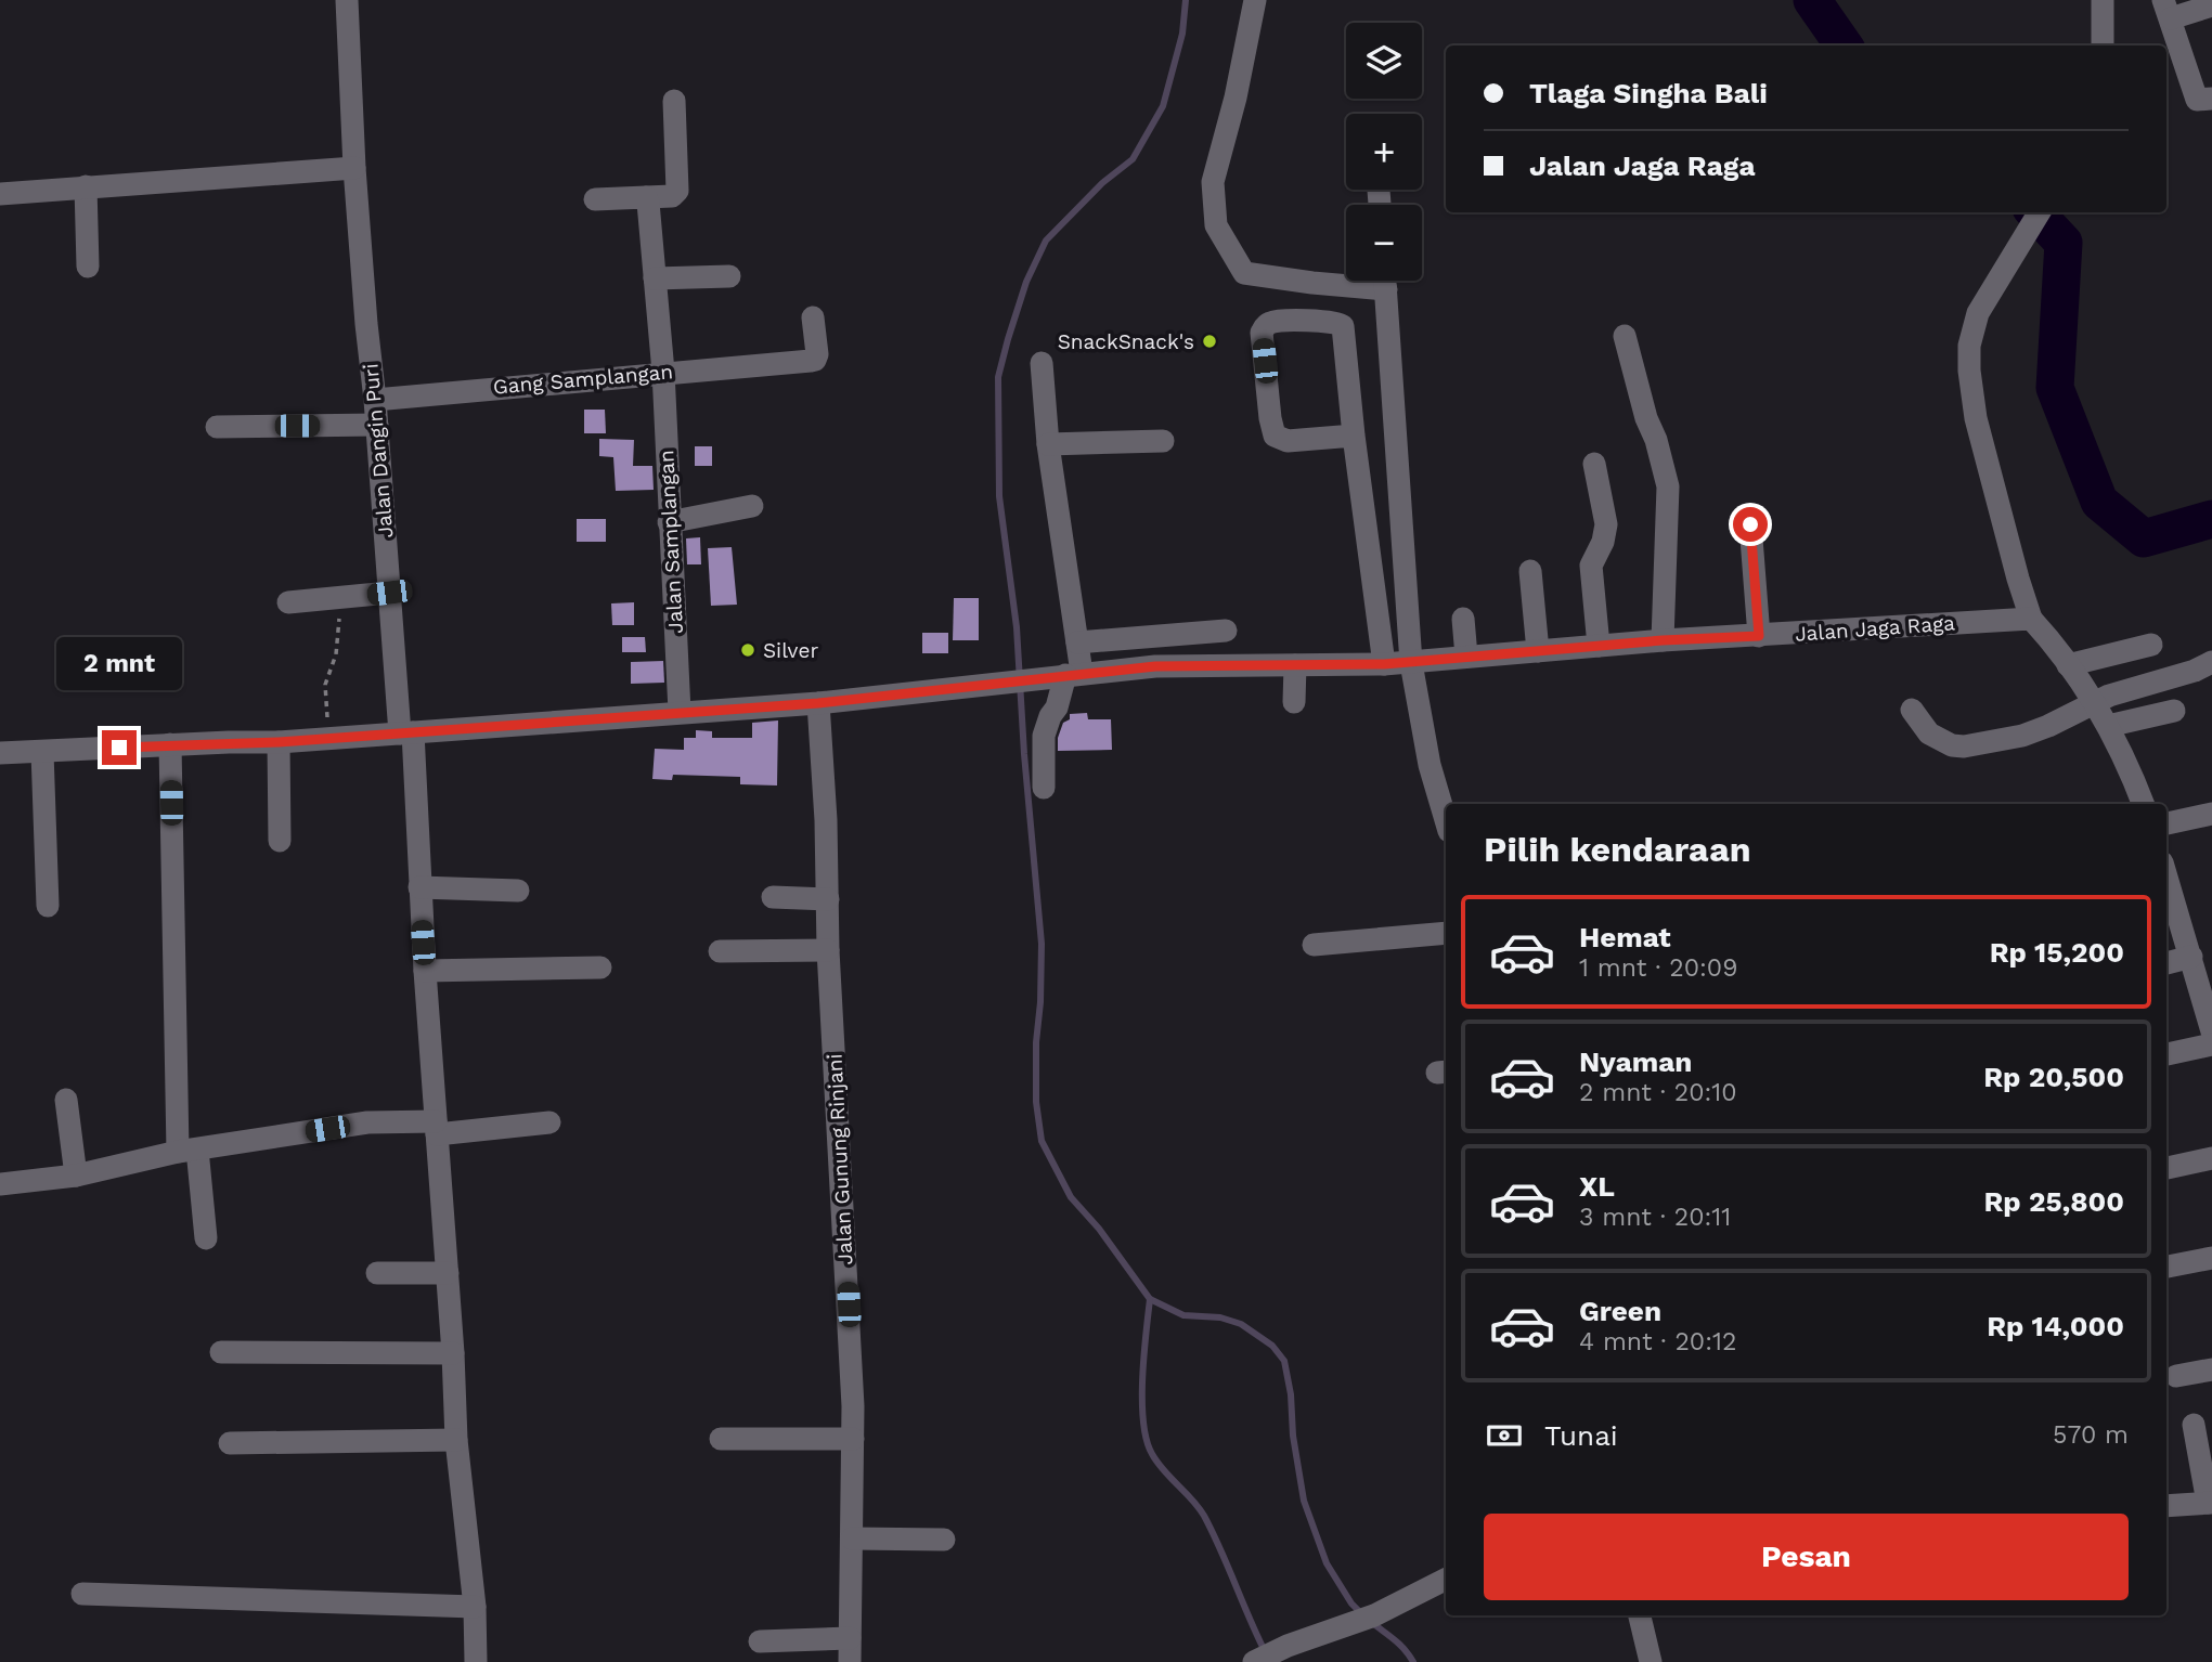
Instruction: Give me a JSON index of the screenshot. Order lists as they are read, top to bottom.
{
  "streets": {
    "street": [
      "Gang Samplangan",
      "Jalan Dangin Puri",
      "Jalan Samplangan",
      "Jalan Jaga Raga",
      "Jalan Gunung Rinjani"
    ]
  },
  "crossings": [
    ["Gang Samplangan", "Jalan Dangin Puri"],
    ["Gang Samplangan", "Jalan Samplangan"],
    ["Jalan Dangin Puri", "Jalan Jaga Raga"],
    ["Jalan Samplangan", "Jalan Jaga Raga"],
    ["Jalan Jaga Raga", "Jalan Gunung Rinjani"]
  ],
  "places": ["SnackSnack's", "Silver"],
  "page": {
    "map_buttons": ["+", "−"],
    "banner": ["Tlaga Singha Bali", "Jalan Jaga Raga"],
    "bubble": "2 mnt",
    "heading": "Pilih kendaraan",
    "list": [
      {
        "name": "Hemat",
        "note": "1 mnt · 20:09",
        "value": "Rp 15,200"
      },
      {
        "name": "Nyaman",
        "note": "2 mnt · 20:10",
        "value": "Rp 20,500"
      },
      {
        "name": "XL",
        "note": "3 mnt · 20:11",
        "value": "Rp 25,800"
      },
      {
        "name": "Green",
        "note": "4 mnt · 20:12",
        "value": "Rp 14,000"
      }
    ],
    "pay": ["Tunai", "570 m"],
    "buttons": "Pesan"
  }
}
